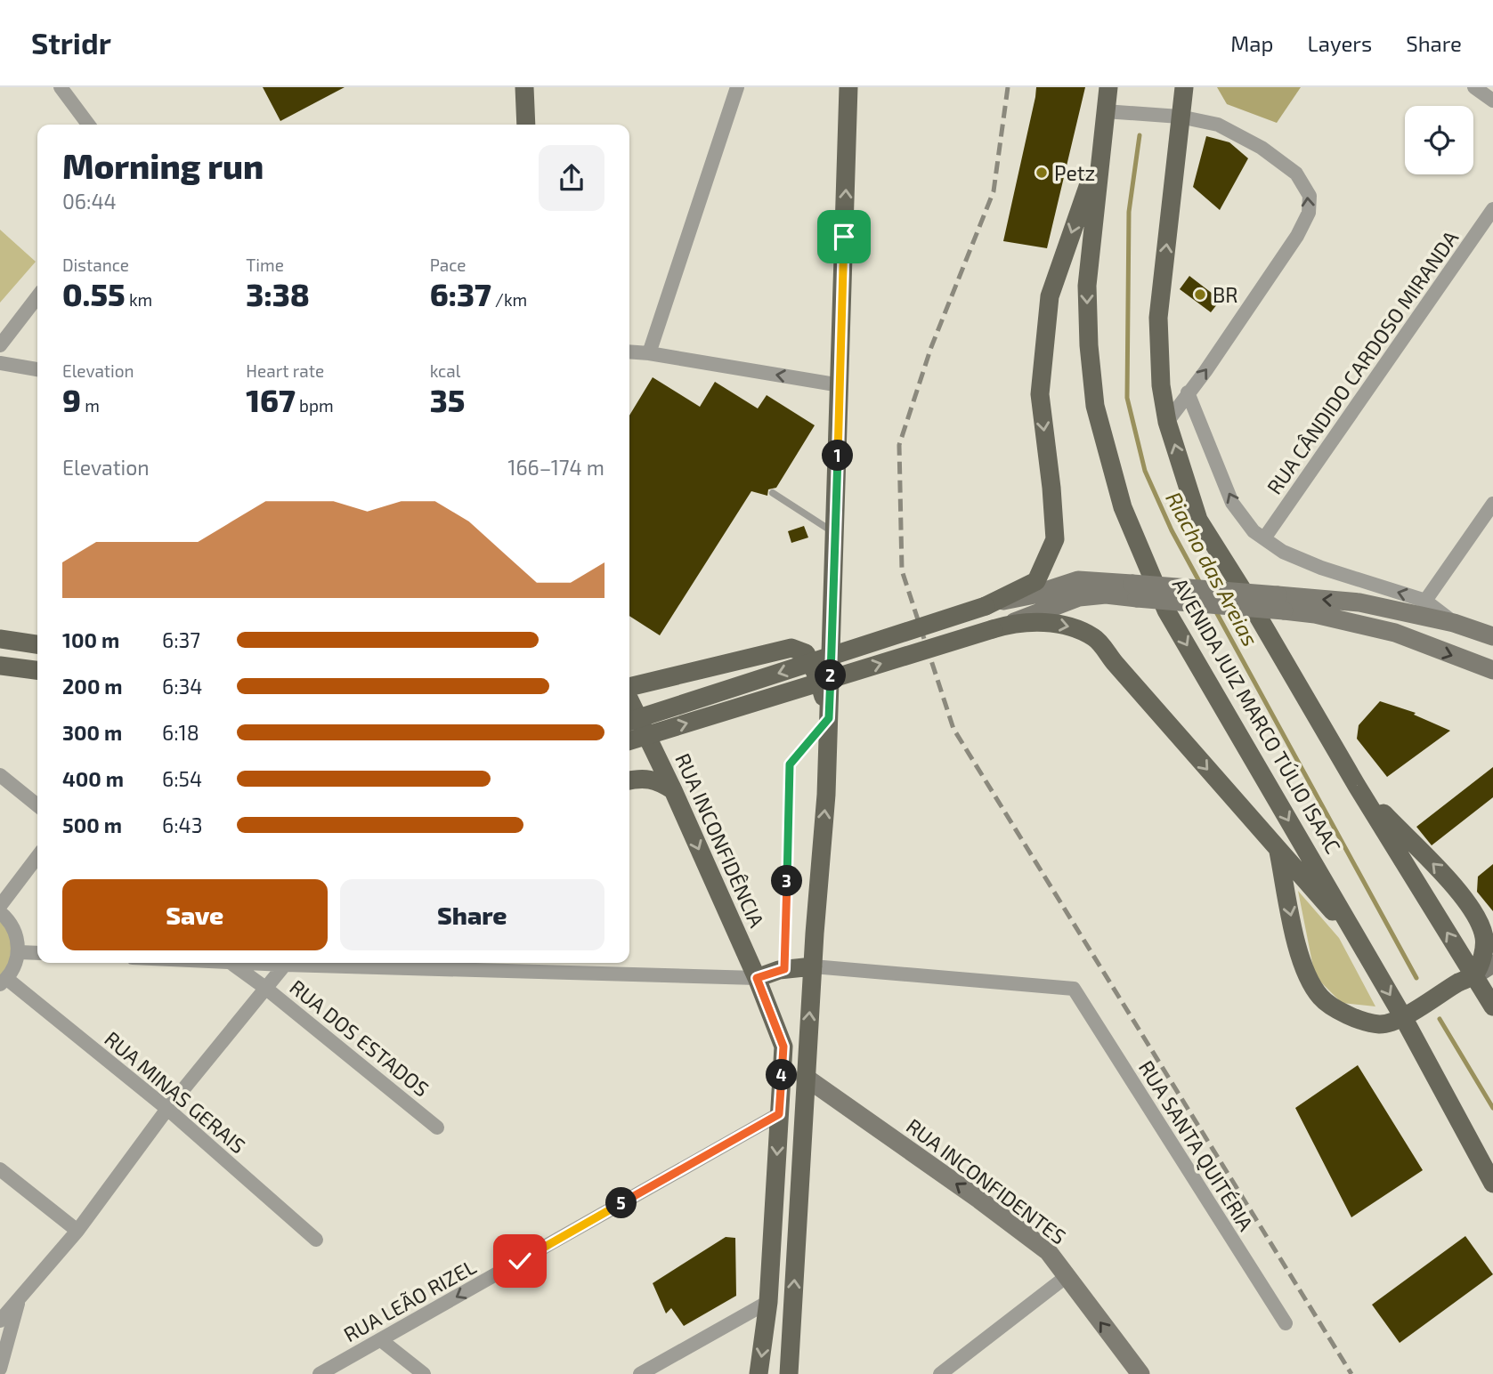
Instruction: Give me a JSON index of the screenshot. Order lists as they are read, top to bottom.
{
  "streets": {
    "main road": ["AVENIDA JUIZ MARCO TÚLIO ISAAC", "RUA INCONFIDÊNCIA", "RUA INCONFIDENTES"],
    "street": [
      "RUA CÂNDIDO CARDOSO MIRANDA",
      "RUA DOS ESTADOS",
      "RUA MINAS GERAIS",
      "RUA SANTA QUITÉRIA",
      "RUA LEÃO RIZEL"
    ]
  },
  "crossings": [
    ["RUA INCONFIDÊNCIA", "RUA LEÃO RIZEL"]
  ],
  "one_way": ["RUA INCONFIDÊNCIA", "RUA INCONFIDENTES", "RUA LEÃO RIZEL"],
  "water": ["Riacho das Areias"],
  "places": ["Petz", "BR"],
  "page": {
    "header": "Stridr",
    "nav": ["Map", "Layers", "Share"],
    "heading": ["Morning run", "06:44"],
    "stats": [
      ["Distance", "0.55 km"],
      ["Time", "3:38"],
      ["Pace", "6:37 /km"],
      ["Elevation", "9 m"],
      ["Heart rate", "167 bpm"],
      ["kcal", "35"]
    ],
    "pins": [
      "1",
      "2",
      "3",
      "4",
      "5"
    ],
    "chart": ["Elevation", "166–174 m"],
    "list": [
      {
        "name": "100 m",
        "note": "6:37"
      },
      {
        "name": "200 m",
        "note": "6:34"
      },
      {
        "name": "300 m",
        "note": "6:18"
      },
      {
        "name": "400 m",
        "note": "6:54"
      },
      {
        "name": "500 m",
        "note": "6:43"
      }
    ],
    "buttons": ["Save", "Share"]
  }
}
